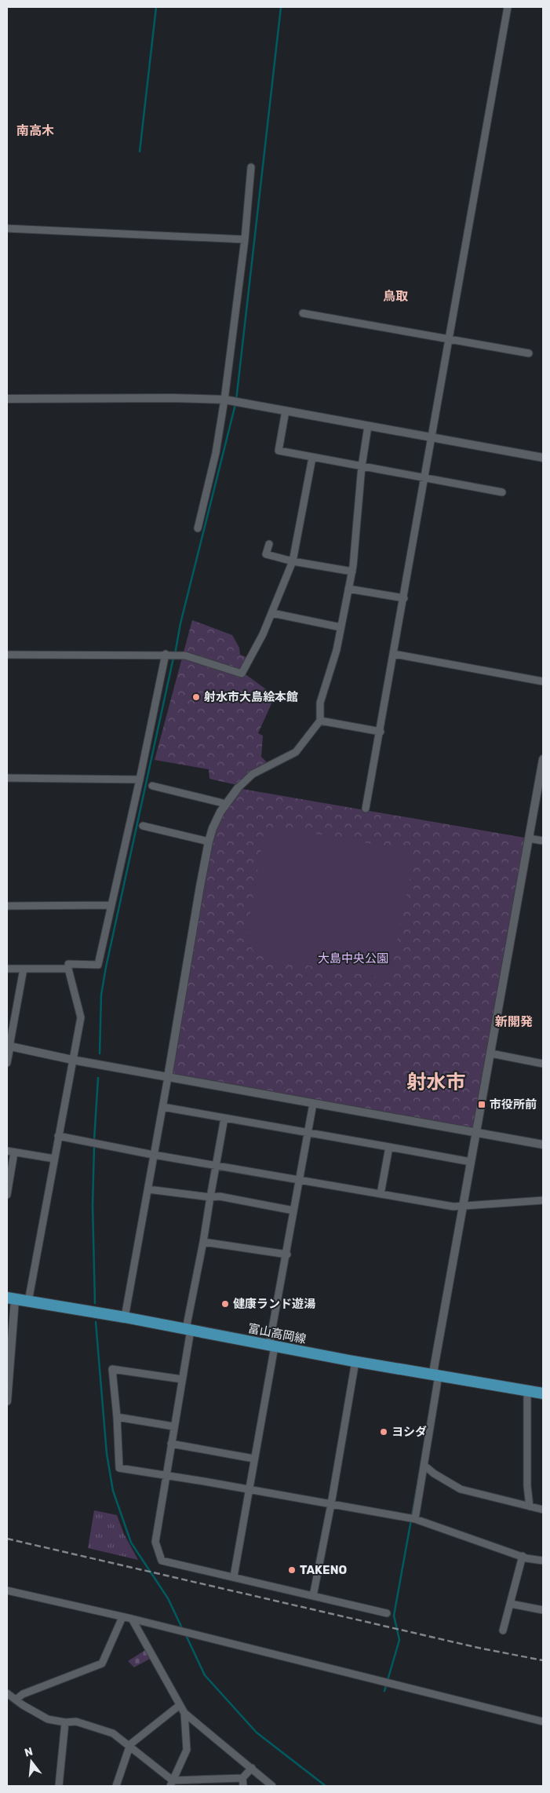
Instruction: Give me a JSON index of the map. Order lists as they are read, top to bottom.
{
  "streets": {
    "main road": ["富山高岡線"]
  },
  "districts": [
    "南高木",
    "鳥取",
    "新開発",
    "射水市"
  ],
  "parks": ["大島中央公園"],
  "places": {
    "other": [
      "射水市大島絵本館",
      "健康ランド遊湯",
      "ヨシダ",
      "TAKENO"
    ],
    "transit": ["市役所前"]
  },
  "north": "top"
}
